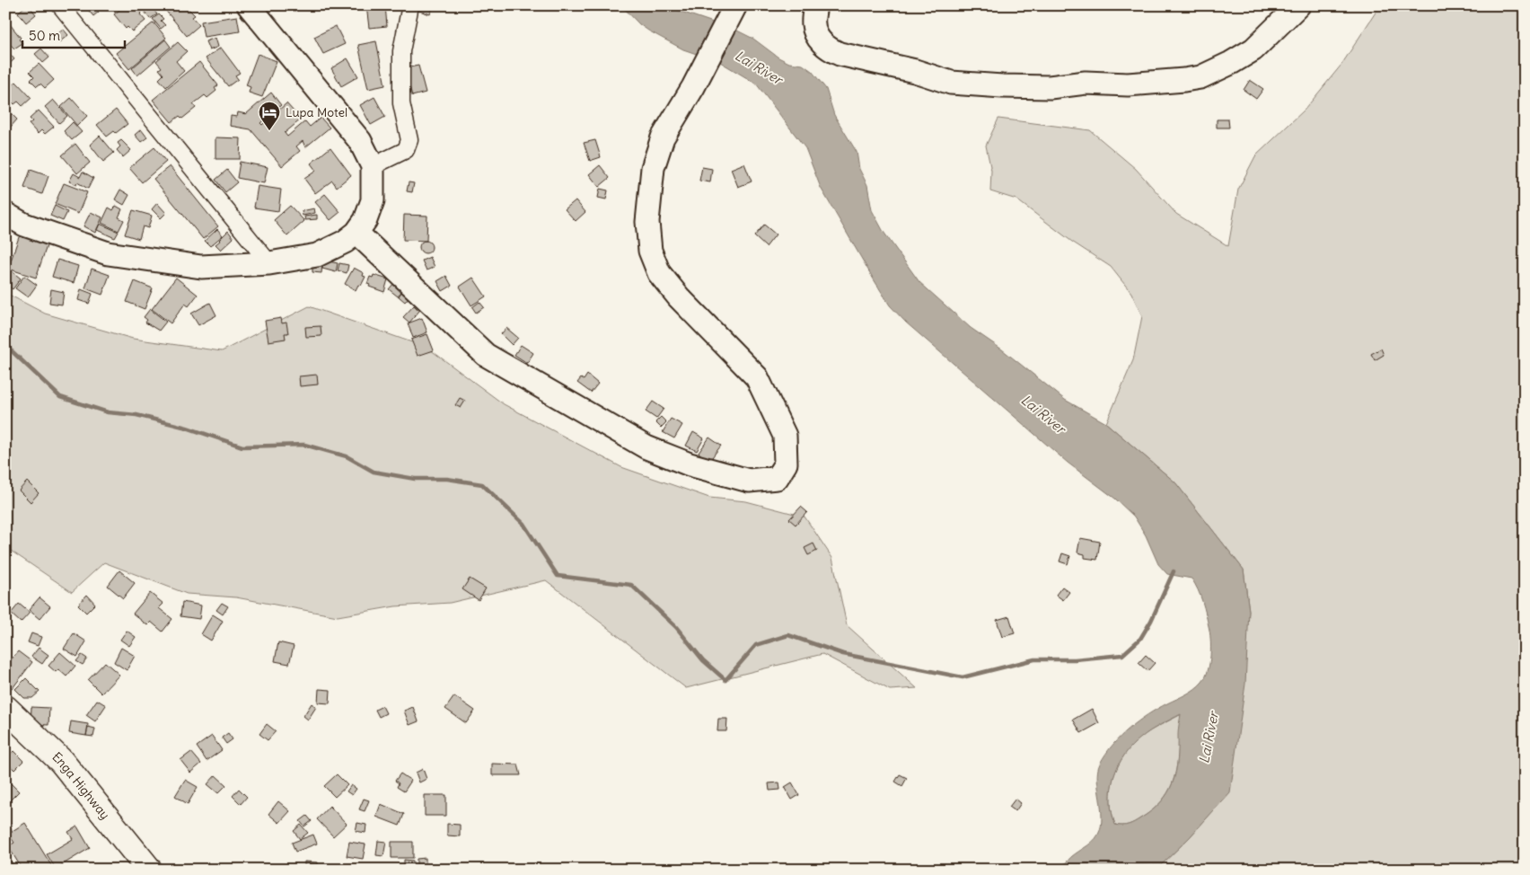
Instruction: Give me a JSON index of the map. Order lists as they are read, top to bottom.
{
  "streets": {
    "main road": ["Enga Highway"]
  },
  "water": ["Lai River"],
  "places": {
    "hotel": ["Lupa Motel"]
  },
  "scale_bar": "50 m"
}
